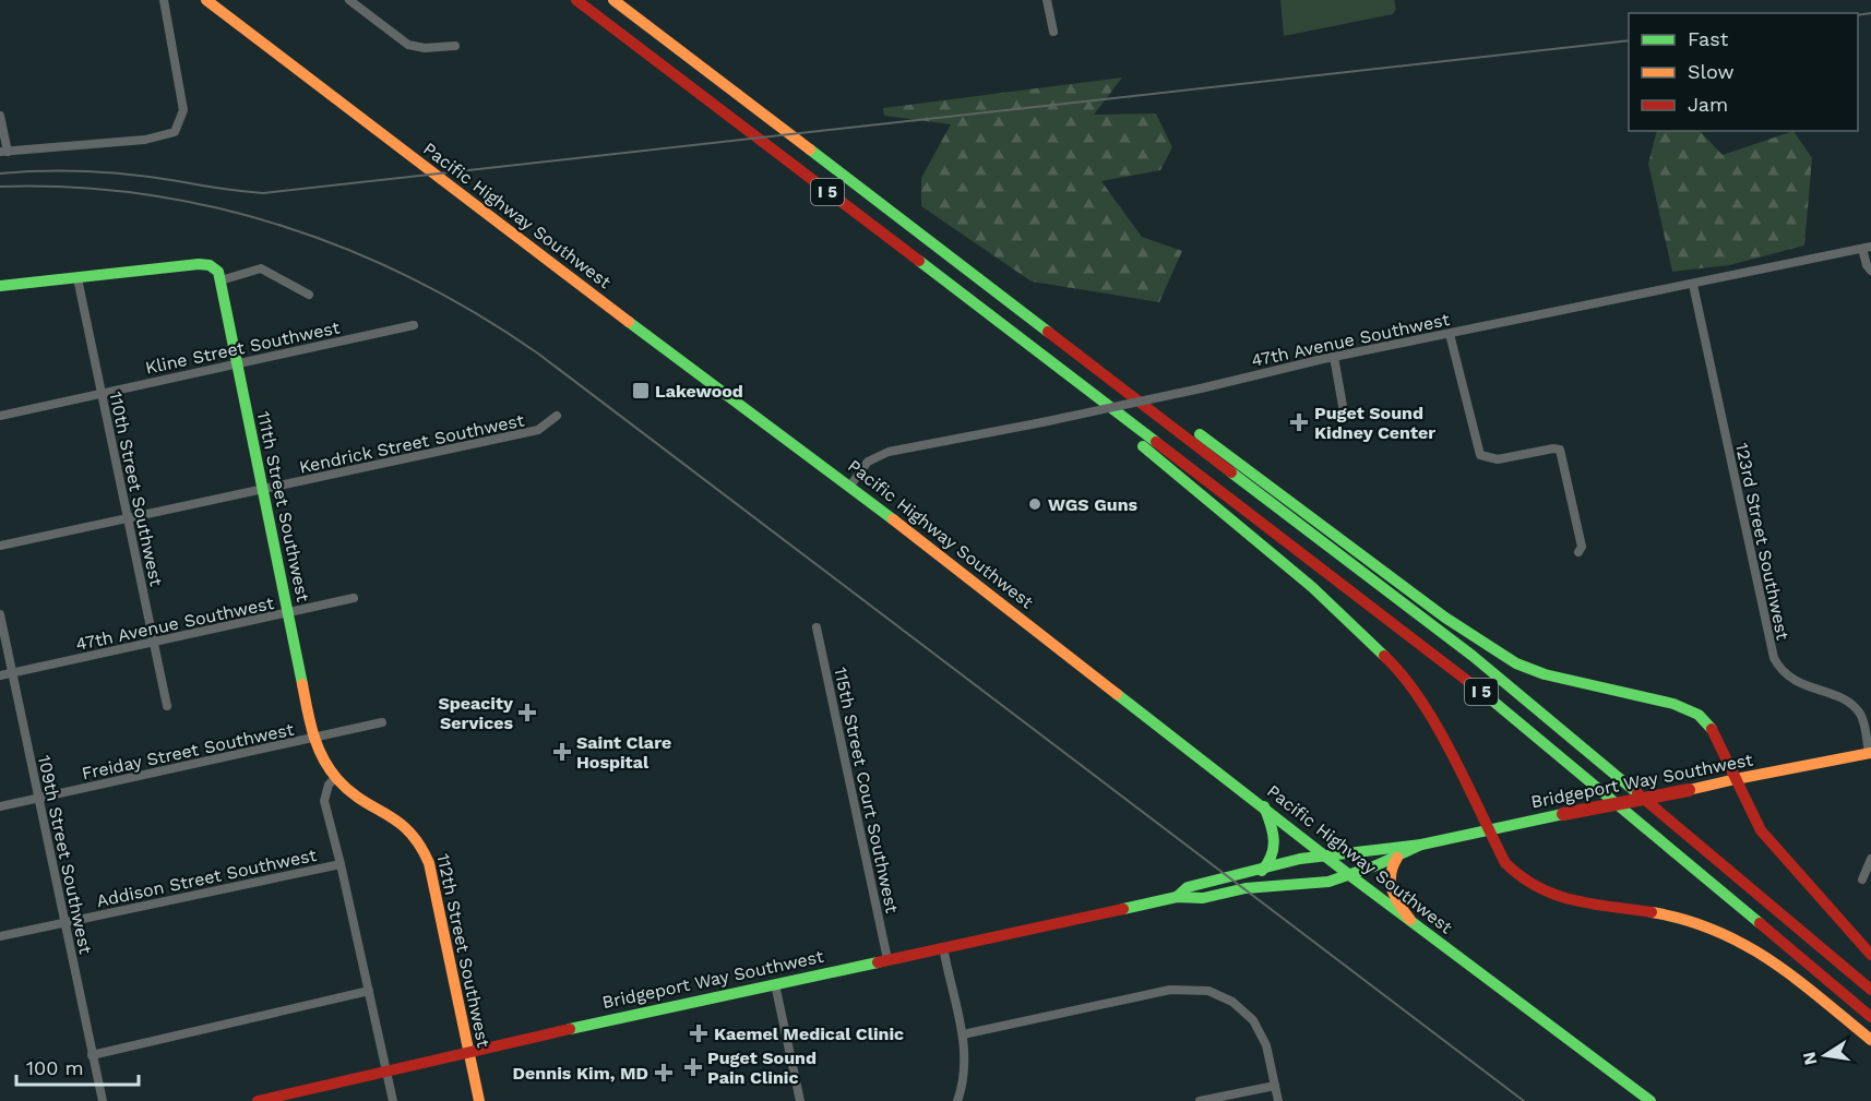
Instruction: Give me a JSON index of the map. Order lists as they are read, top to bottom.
{
  "streets": {
    "main road": [
      "I 5",
      "Pacific Highway Southwest",
      "111th Street Southwest",
      "Bridgeport Way Southwest",
      "112th Street Southwest"
    ],
    "street": [
      "47th Avenue Southwest",
      "Kline Street Southwest",
      "Kendrick Street Southwest",
      "110th Street Southwest",
      "123rd Street Southwest",
      "Freiday Street Southwest",
      "115th Street Court Southwest",
      "109th Street Southwest",
      "Addison Street Southwest"
    ]
  },
  "crossings": [
    ["Pacific Highway Southwest", "47th Avenue Southwest"],
    ["Pacific Highway Southwest", "Bridgeport Way Southwest"],
    ["47th Avenue Southwest", "110th Street Southwest"],
    ["47th Avenue Southwest", "111th Street Southwest"],
    ["47th Avenue Southwest", "123rd Street Southwest"],
    ["47th Avenue Southwest", "109th Street Southwest"],
    ["Kline Street Southwest", "110th Street Southwest"],
    ["Kline Street Southwest", "111th Street Southwest"],
    ["Kendrick Street Southwest", "110th Street Southwest"],
    ["Kendrick Street Southwest", "111th Street Southwest"],
    ["111th Street Southwest", "Freiday Street Southwest"],
    ["111th Street Southwest", "112th Street Southwest"],
    ["123rd Street Southwest", "Bridgeport Way Southwest"],
    ["Freiday Street Southwest", "109th Street Southwest"],
    ["Freiday Street Southwest", "112th Street Southwest"],
    ["Bridgeport Way Southwest", "115th Street Court Southwest"],
    ["Bridgeport Way Southwest", "112th Street Southwest"],
    ["109th Street Southwest", "Addison Street Southwest"]
  ],
  "places": {
    "transit": ["Lakewood"],
    "health": [
      "Puget Sound Kidney Center",
      "Speacity Services",
      "Saint Clare Hospital",
      "Kaemel Medical Clinic",
      "Puget Sound Pain Clinic",
      "Dennis Kim, MD"
    ],
    "other": ["WGS Guns"]
  },
  "legend": ["Fast", "Slow", "Jam"],
  "scale_bar": "100 m",
  "north": "left"
}
